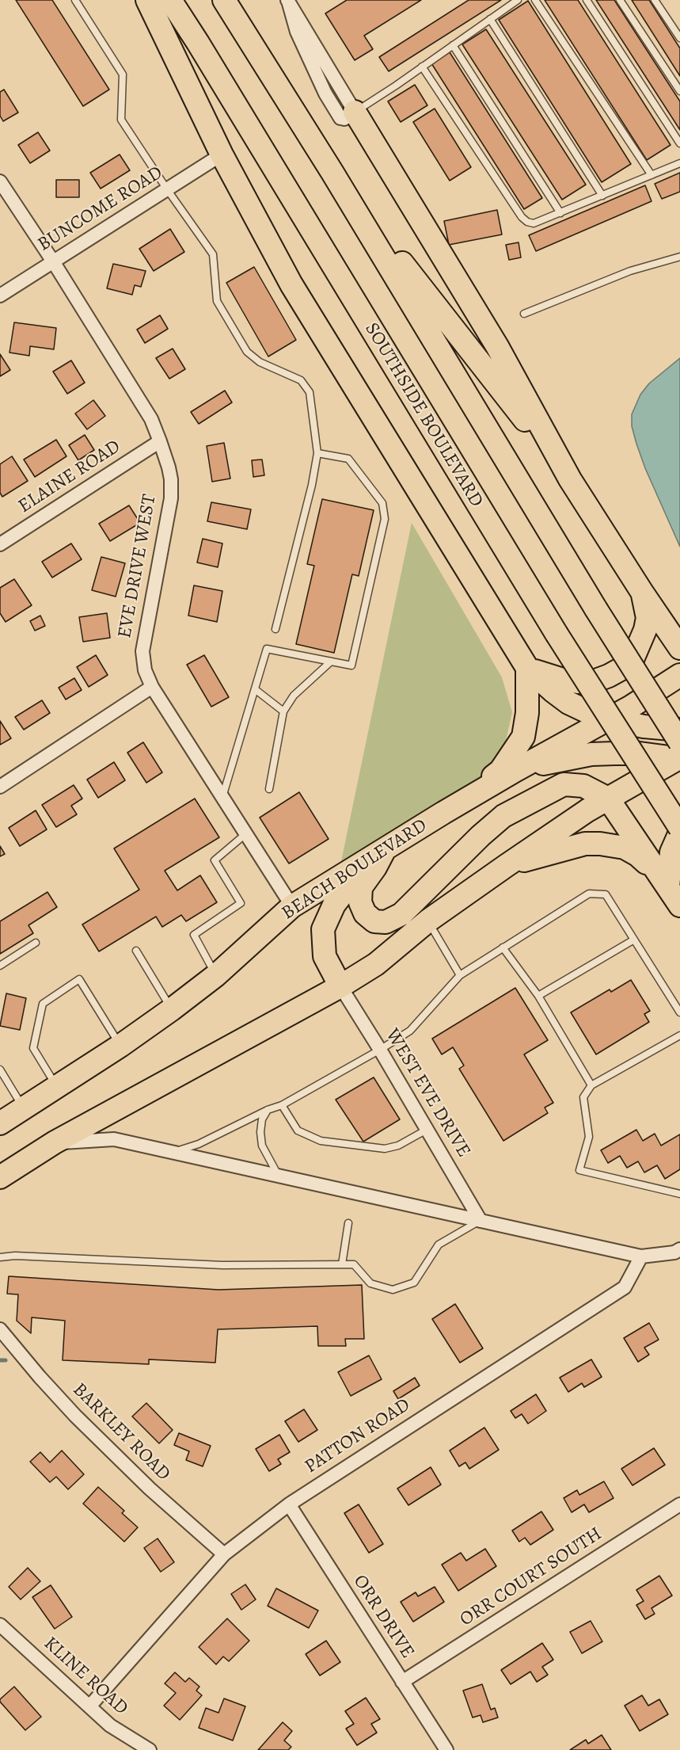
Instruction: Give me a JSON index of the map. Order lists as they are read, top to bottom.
{
  "streets": {
    "highway": ["SOUTHSIDE BOULEVARD", "BEACH BOULEVARD"],
    "street": [
      "BUNCOME ROAD",
      "ELAINE ROAD",
      "EVE DRIVE WEST",
      "WEST EVE DRIVE",
      "BARKLEY ROAD",
      "PATTON ROAD",
      "ORR COURT SOUTH",
      "ORR DRIVE",
      "KLINE ROAD"
    ]
  },
  "crossings": [
    ["BUNCOME ROAD", "EVE DRIVE WEST"],
    ["ELAINE ROAD", "EVE DRIVE WEST"],
    ["EVE DRIVE WEST", "BEACH BOULEVARD"],
    ["BARKLEY ROAD", "PATTON ROAD"],
    ["PATTON ROAD", "ORR DRIVE"],
    ["PATTON ROAD", "KLINE ROAD"],
    ["ORR COURT SOUTH", "ORR DRIVE"]
  ]
}
